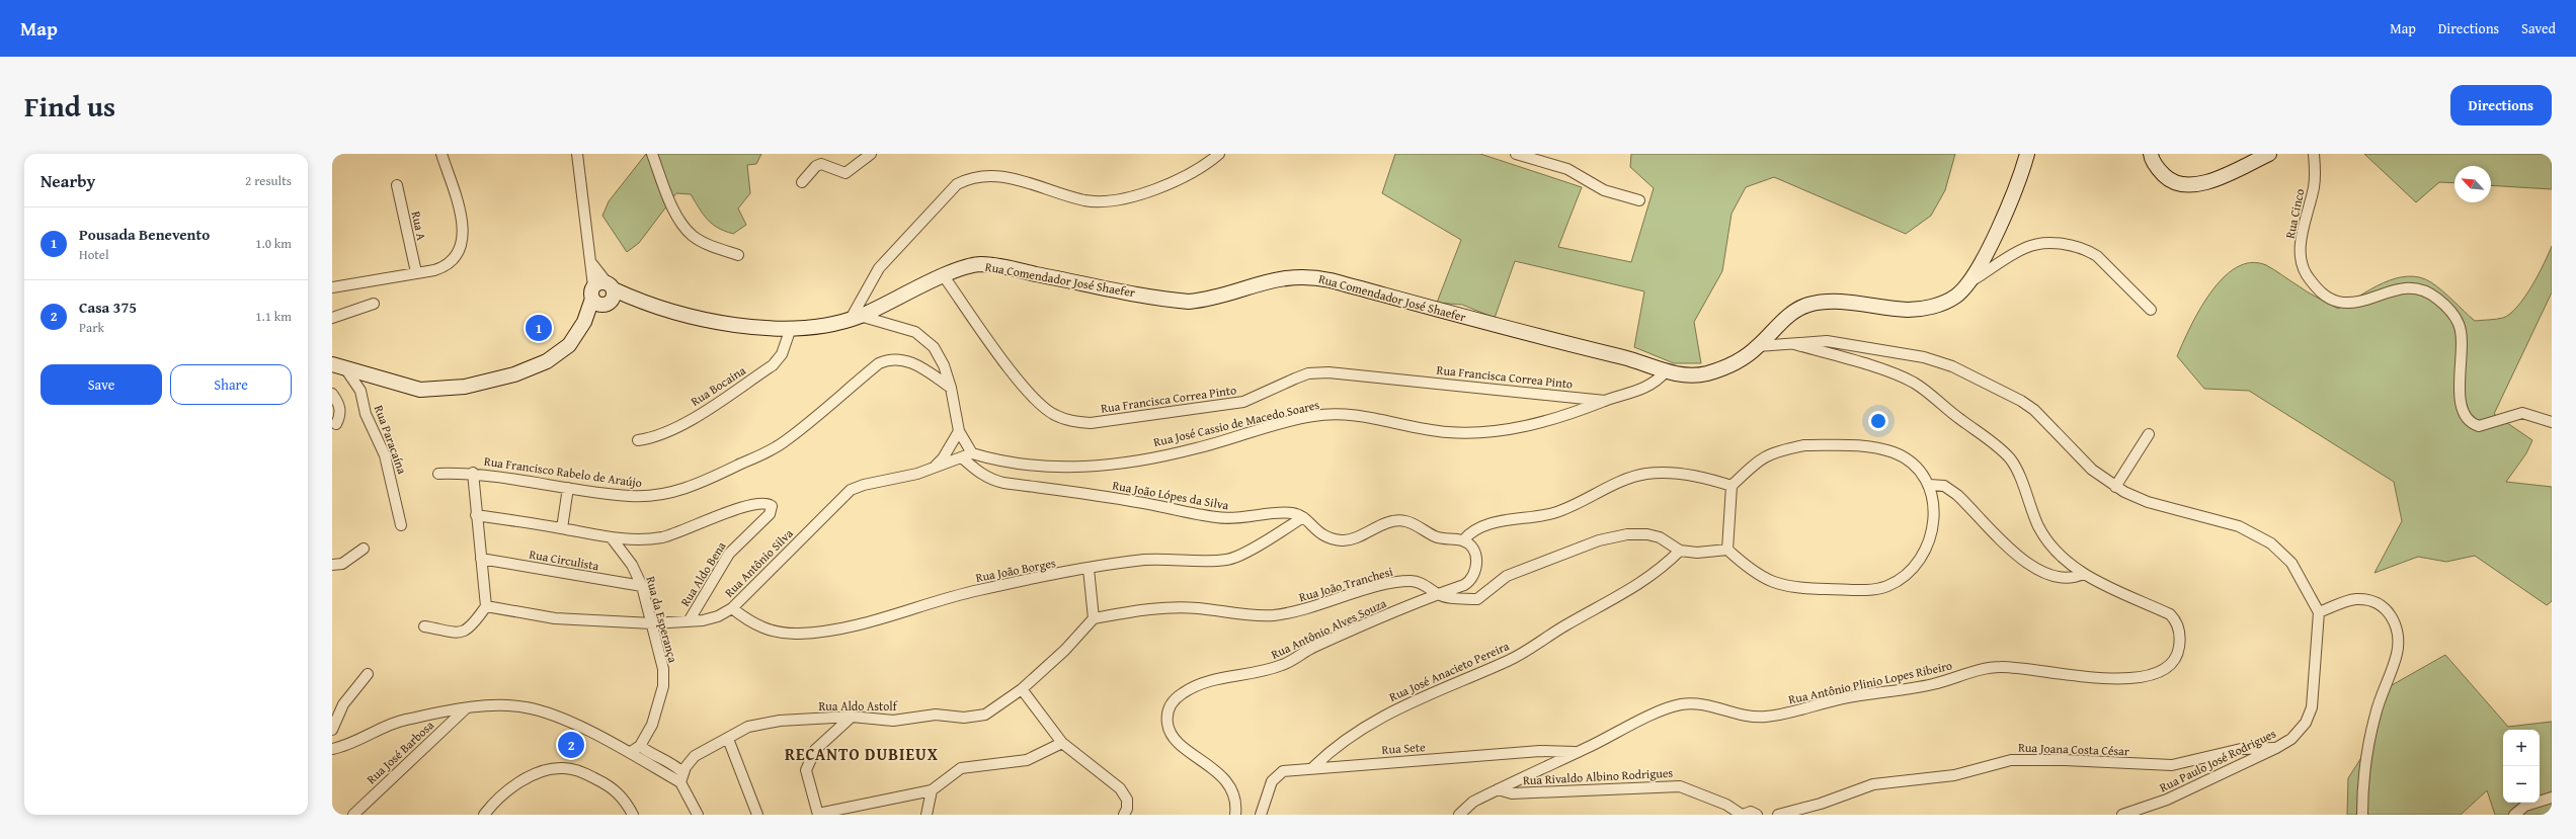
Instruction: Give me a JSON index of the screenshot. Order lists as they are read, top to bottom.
{
  "streets": {
    "street": [
      "Rua Cinco",
      "Rua A",
      "Rua Comendador José Shaefer",
      "Rua Francisca Correa Pinto",
      "Rua Bocaina",
      "Rua José Cassio de Macedo Soares",
      "Rua Paracaína",
      "Rua Francisco Rabelo de Araújo",
      "Rua João Lópes da Silva",
      "Rua Circulista",
      "Rua Antônio Silva",
      "Rua João Borges",
      "Rua Aldo Bena",
      "Rua João Tranchesi",
      "Rua da Esperança",
      "Rua Antônio Alves Souza",
      "Rua José Anacieto Pereira",
      "Rua Antônio Plinio Lopes Ribeiro",
      "Rua Aldo Astolf",
      "Rua Sete",
      "Rua Joana Costa César",
      "Rua José Barbosa",
      "Rua Paulo José Rodrigues",
      "Rua Rivaldo Albino Rodrigues"
    ]
  },
  "crossings": [
    ["Rua Comendador José Shaefer", "Rua Francisca Correa Pinto"],
    ["Rua Comendador José Shaefer", "Rua Bocaina"],
    ["Rua Comendador José Shaefer", "Rua José Cassio de Macedo Soares"],
    ["Rua Francisca Correa Pinto", "Rua José Cassio de Macedo Soares"],
    ["Rua José Cassio de Macedo Soares", "Rua Antônio Silva"],
    ["Rua João Lópes da Silva", "Rua Antônio Silva"],
    ["Rua João Lópes da Silva", "Rua João Borges"],
    ["Rua Circulista", "Rua da Esperança"],
    ["Rua Antônio Silva", "Rua João Borges"],
    ["Rua Antônio Silva", "Rua Aldo Bena"],
    ["Rua Antônio Silva", "Rua da Esperança"],
    ["Rua Aldo Bena", "Rua da Esperança"],
    ["Rua João Tranchesi", "Rua Antônio Alves Souza"],
    ["Rua João Tranchesi", "Rua José Anacieto Pereira"],
    ["Rua João Tranchesi", "Rua Aldo Astolf"],
    ["Rua José Anacieto Pereira", "Rua Sete"],
    ["Rua Antônio Plinio Lopes Ribeiro", "Rua Sete"],
    ["Rua Antônio Plinio Lopes Ribeiro", "Rua Rivaldo Albino Rodrigues"],
    ["Rua Joana Costa César", "Rua Paulo José Rodrigues"]
  ],
  "districts": ["RECANTO DUBIEUX"],
  "north": "top left",
  "page": {
    "header": "Map",
    "nav": ["Map", "Directions", "Saved"],
    "title": "Find us",
    "buttons": [
      "Directions",
      ["Save", "Share"]
    ],
    "heading": ["Nearby", "2 results"],
    "list": [
      {
        "mark": "1",
        "name": "Pousada Benevento",
        "note": "Hotel",
        "value": "1.0 km"
      },
      {
        "mark": "2",
        "name": "Casa 375",
        "note": "Park",
        "value": "1.1 km"
      }
    ],
    "pins": ["1", "2"],
    "map_buttons": ["+", "−"]
  }
}
